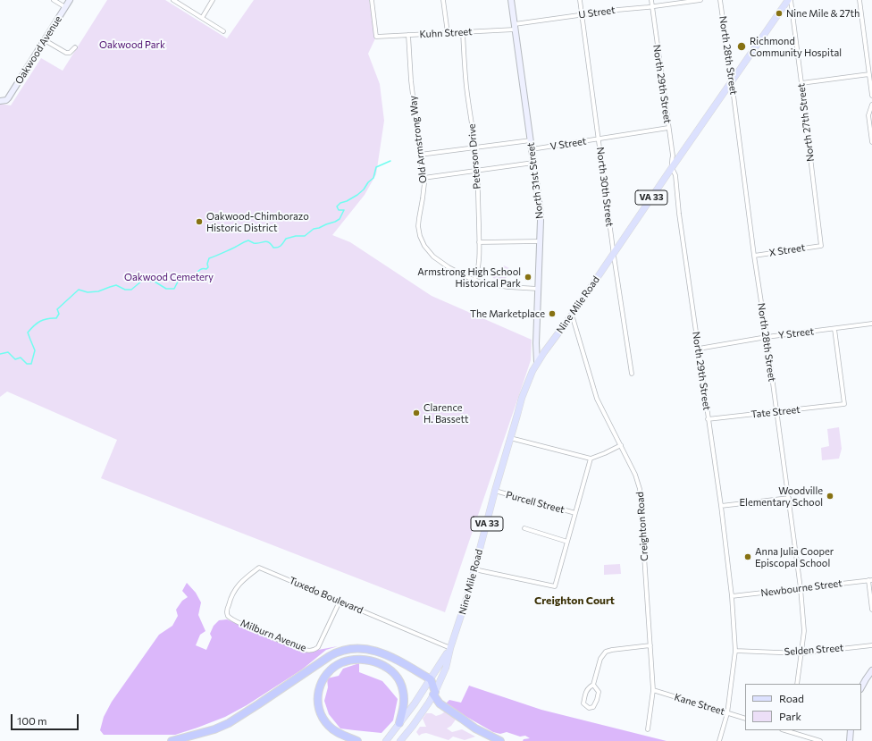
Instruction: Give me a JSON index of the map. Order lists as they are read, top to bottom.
{
  "streets": {
    "main road": ["VA 33", "Nine Mile Road"],
    "street": [
      "U Street",
      "Kuhn Street",
      "Oakwood Avenue",
      "North 28th Street",
      "North 29th Street",
      "North 27th Street",
      "Old Armstrong Way",
      "V Street",
      "Peterson Drive",
      "North 31st Street",
      "North 30th Street",
      "X Street",
      "Y Street",
      "Tate Street",
      "Purcell Street",
      "Creighton Road",
      "Newbourne Street",
      "Tuxedo Boulevard",
      "Milburn Avenue",
      "Selden Street",
      "Kane Street"
    ]
  },
  "crossings": [
    ["U Street", "Kuhn Street"],
    ["U Street", "North 29th Street"],
    ["U Street", "North 31st Street"],
    ["U Street", "North 30th Street"],
    ["Kuhn Street", "Old Armstrong Way"],
    ["Kuhn Street", "Peterson Drive"],
    ["Kuhn Street", "North 31st Street"],
    ["North 28th Street", "X Street"],
    ["North 28th Street", "Nine Mile Road"],
    ["North 28th Street", "Y Street"],
    ["North 28th Street", "Tate Street"],
    ["North 28th Street", "Newbourne Street"],
    ["North 28th Street", "Selden Street"],
    ["North 29th Street", "V Street"],
    ["North 29th Street", "Nine Mile Road"],
    ["North 29th Street", "Y Street"],
    ["North 29th Street", "Tate Street"],
    ["North 29th Street", "Newbourne Street"],
    ["North 29th Street", "Selden Street"],
    ["North 29th Street", "Kane Street"],
    ["North 27th Street", "X Street"],
    ["North 27th Street", "Nine Mile Road"],
    ["Old Armstrong Way", "Peterson Drive"],
    ["Old Armstrong Way", "North 31st Street"],
    ["V Street", "North 31st Street"],
    ["V Street", "North 30th Street"],
    ["North 31st Street", "Nine Mile Road"],
    ["North 30th Street", "Nine Mile Road"],
    ["Nine Mile Road", "Purcell Street"],
    ["Nine Mile Road", "Creighton Road"],
    ["Nine Mile Road", "Tuxedo Boulevard"],
    ["Y Street", "Tate Street"],
    ["Creighton Road", "Kane Street"],
    ["Tuxedo Boulevard", "Milburn Avenue"]
  ],
  "districts": ["Creighton Court"],
  "parks": ["Oakwood Park", "Oakwood Cemetery"],
  "places": [
    "Nine Mile & 27th",
    "Richmond Community Hospital",
    "Oakwood-Chimborazo Historic District",
    "Armstrong High School Historical Park",
    "The Marketplace",
    "Clarence H. Bassett",
    "Woodville Elementary School",
    "Anna Julia Cooper Episcopal School"
  ],
  "legend": ["Road", "Park"],
  "scale_bar": "100 m"
}
